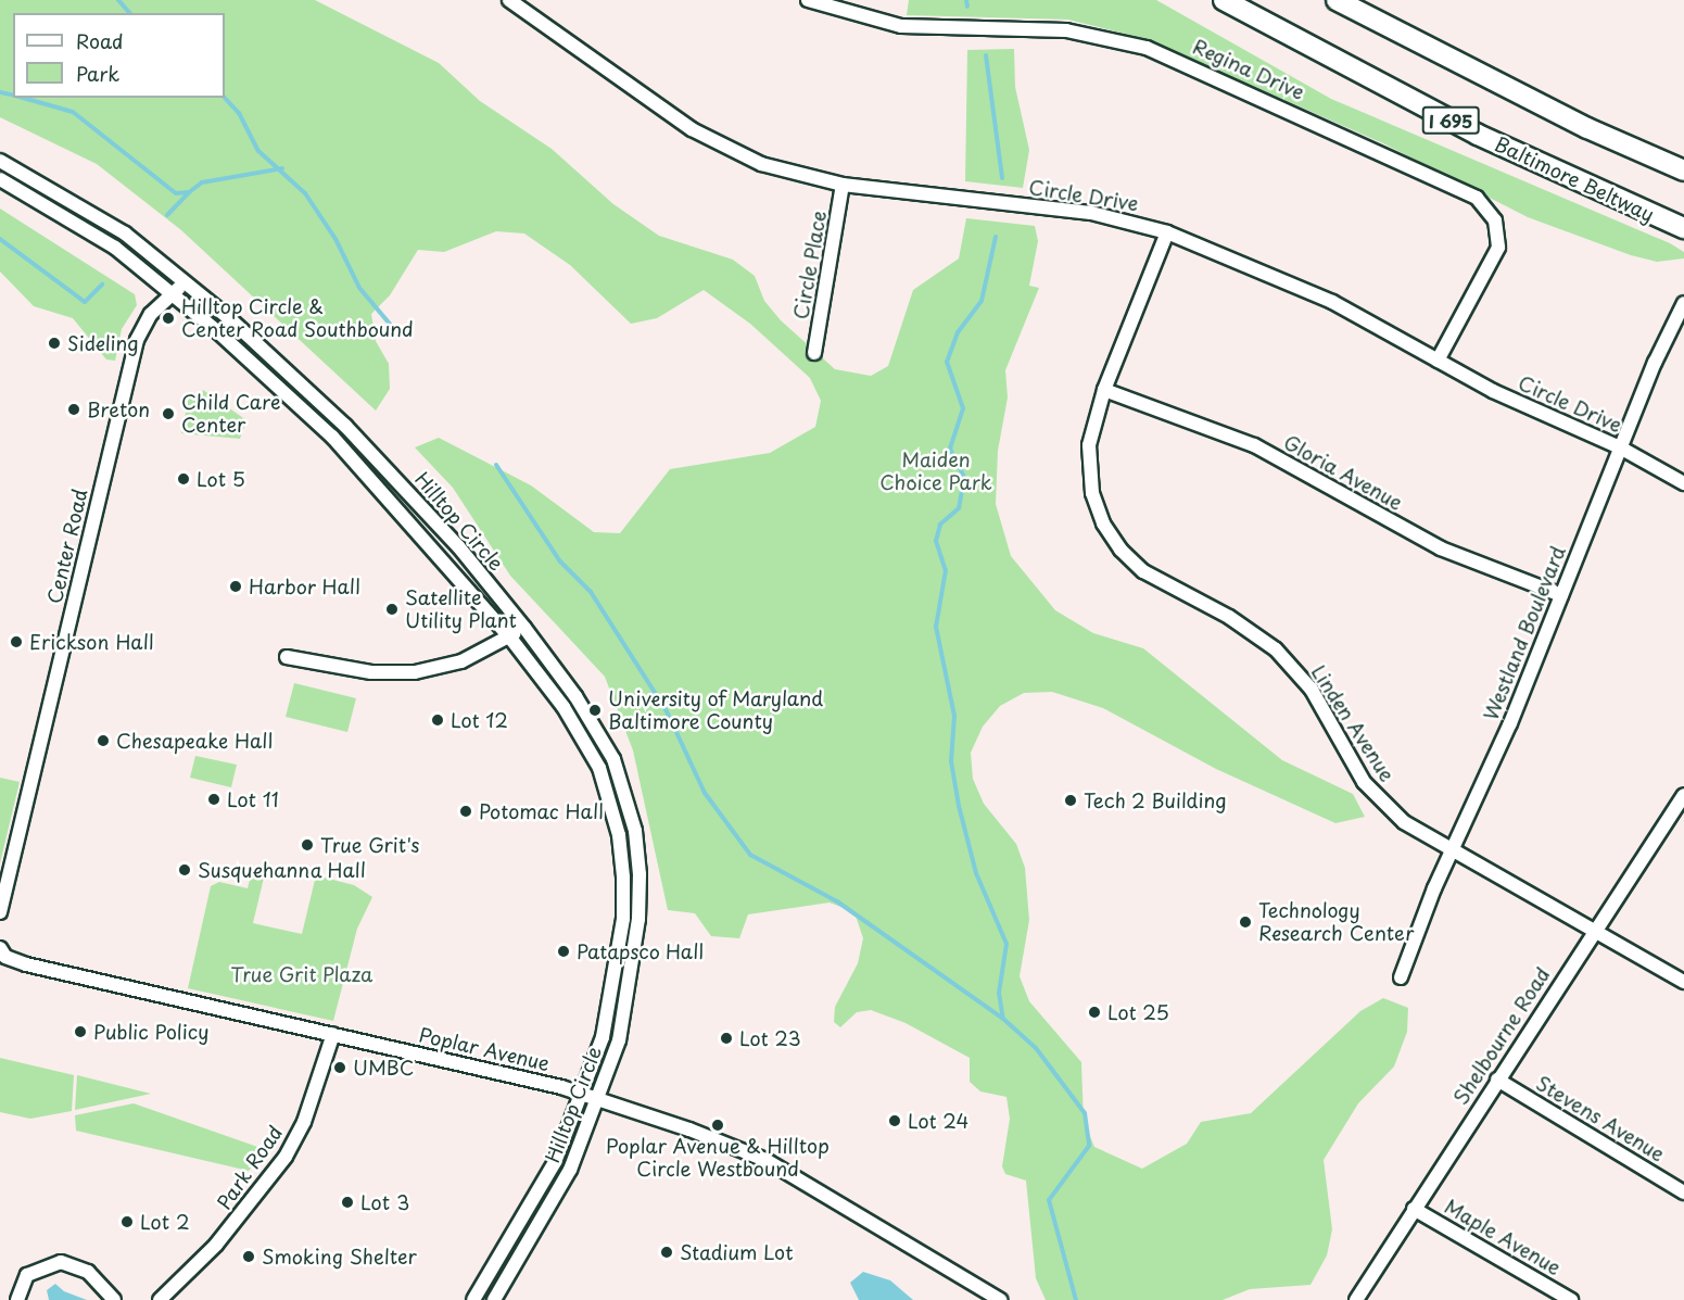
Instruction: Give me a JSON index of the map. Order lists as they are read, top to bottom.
{
  "streets": {
    "highway": ["I 695", "Baltimore Beltway"],
    "street": [
      "Regina Drive",
      "Circle Drive",
      "Circle Place",
      "Gloria Avenue",
      "Hilltop Circle",
      "Center Road",
      "Westland Boulevard",
      "Linden Avenue",
      "Shelbourne Road",
      "Poplar Avenue",
      "Stevens Avenue",
      "Park Road",
      "Maple Avenue"
    ]
  },
  "crossings": [
    ["Regina Drive", "Circle Drive"],
    ["Circle Drive", "Circle Place"],
    ["Circle Drive", "Westland Boulevard"],
    ["Circle Drive", "Linden Avenue"],
    ["Gloria Avenue", "Westland Boulevard"],
    ["Gloria Avenue", "Linden Avenue"],
    ["Hilltop Circle", "Center Road"],
    ["Hilltop Circle", "Poplar Avenue"],
    ["Westland Boulevard", "Linden Avenue"],
    ["Linden Avenue", "Shelbourne Road"],
    ["Shelbourne Road", "Stevens Avenue"],
    ["Shelbourne Road", "Maple Avenue"],
    ["Poplar Avenue", "Park Road"]
  ],
  "parks": ["Maiden Choice Park", "True Grit Plaza"],
  "places": [
    "Hilltop Circle & Center Road Southbound",
    "Sideling",
    "Breton",
    "Child Care Center",
    "Lot 5",
    "Harbor Hall",
    "Satellite Utility Plant",
    "Erickson Hall",
    "University of Maryland Baltimore County",
    "Lot 12",
    "Chesapeake Hall",
    "Lot 11",
    "Tech 2 Building",
    "Potomac Hall",
    "True Grit's",
    "Susquehanna Hall",
    "Technology Research Center",
    "Patapsco Hall",
    "Lot 25",
    "Public Policy",
    "Lot 23",
    "UMBC",
    "Lot 24",
    "Poplar Avenue & Hilltop Circle Westbound",
    "Lot 3",
    "Lot 2",
    "Stadium Lot",
    "Smoking Shelter"
  ],
  "legend": ["Road", "Park"]
}
